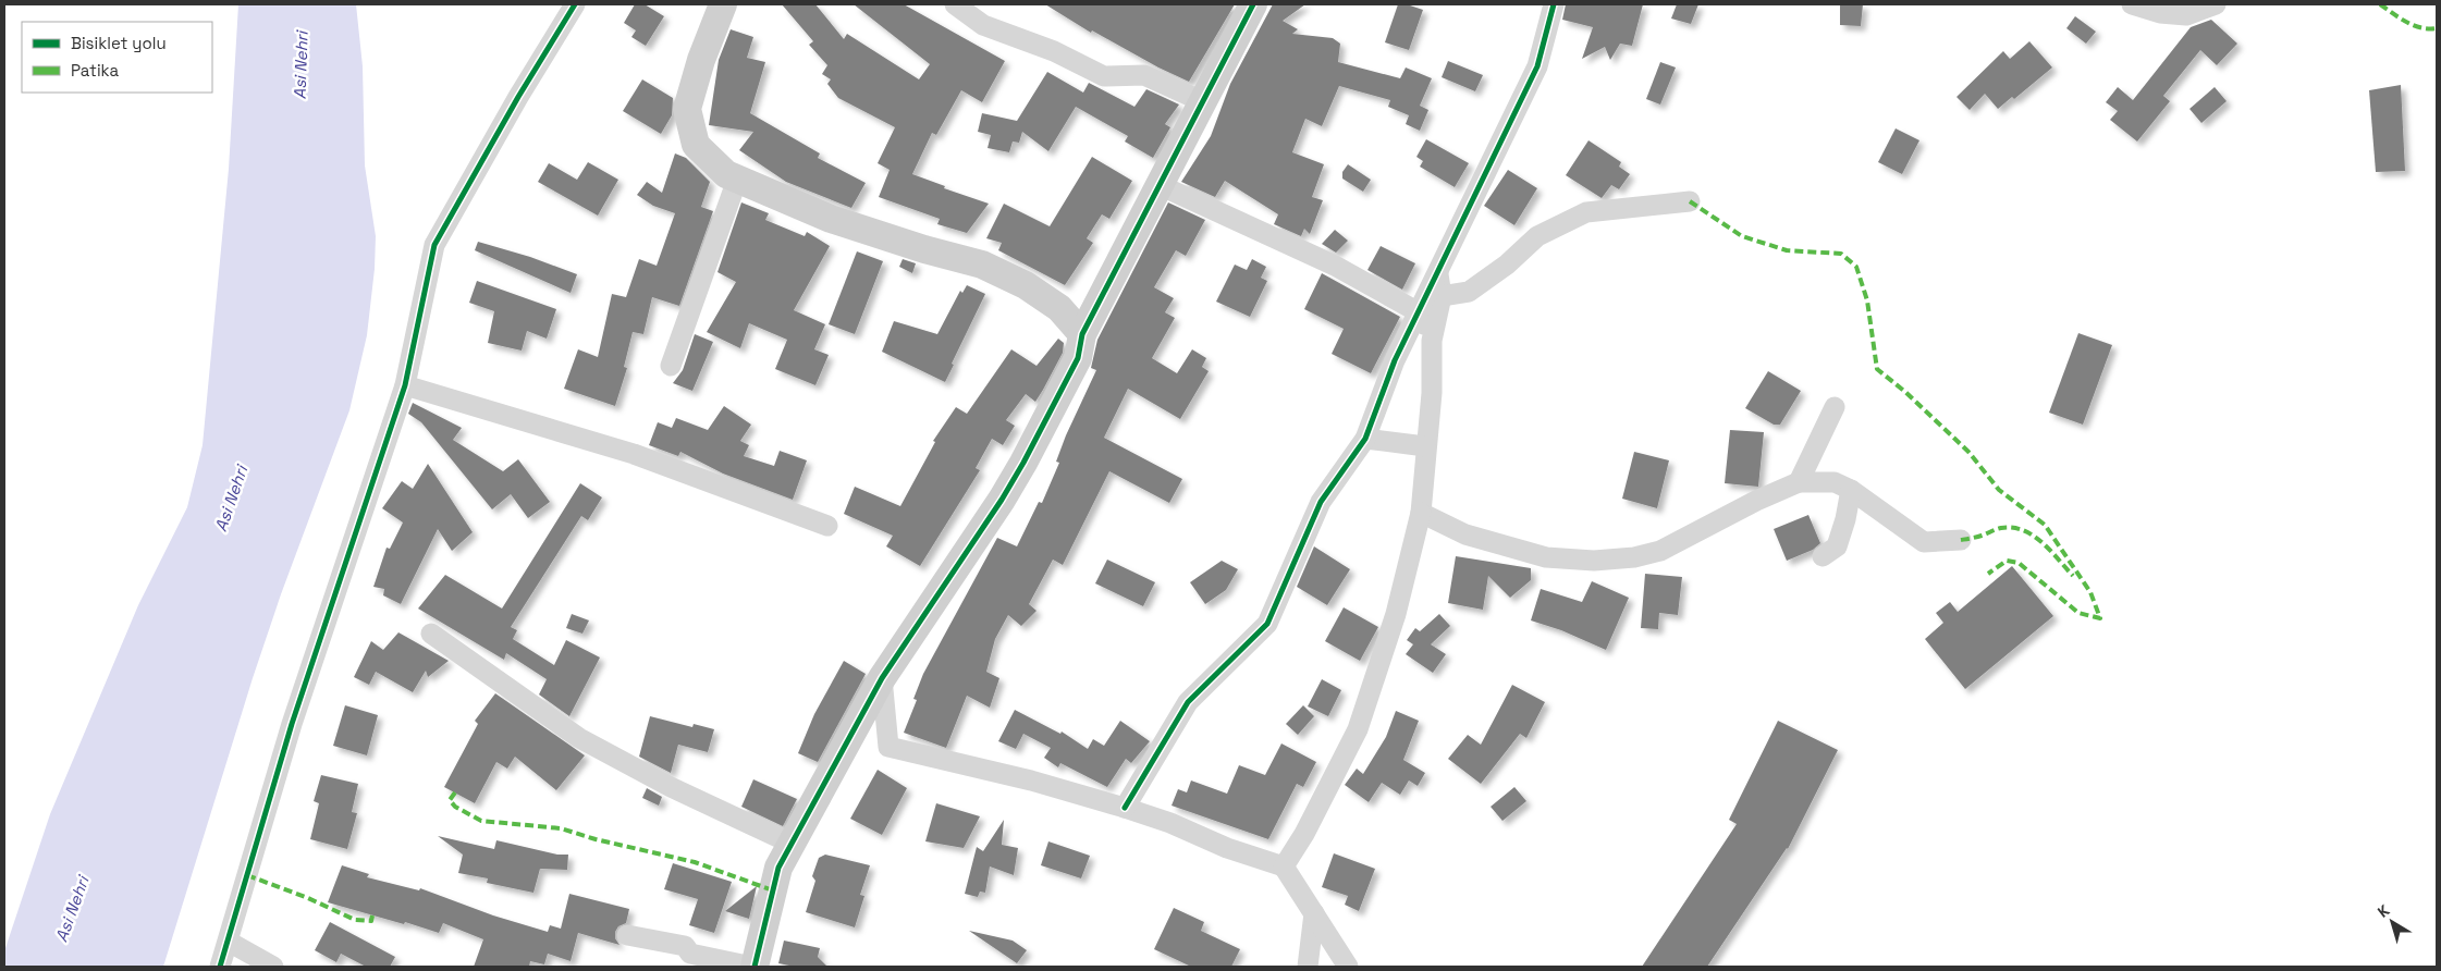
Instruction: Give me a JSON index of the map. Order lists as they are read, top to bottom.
{
  "water": ["Asi Nehri"],
  "legend": ["Bisiklet yolu", "Patika"],
  "north": "top left"
}
